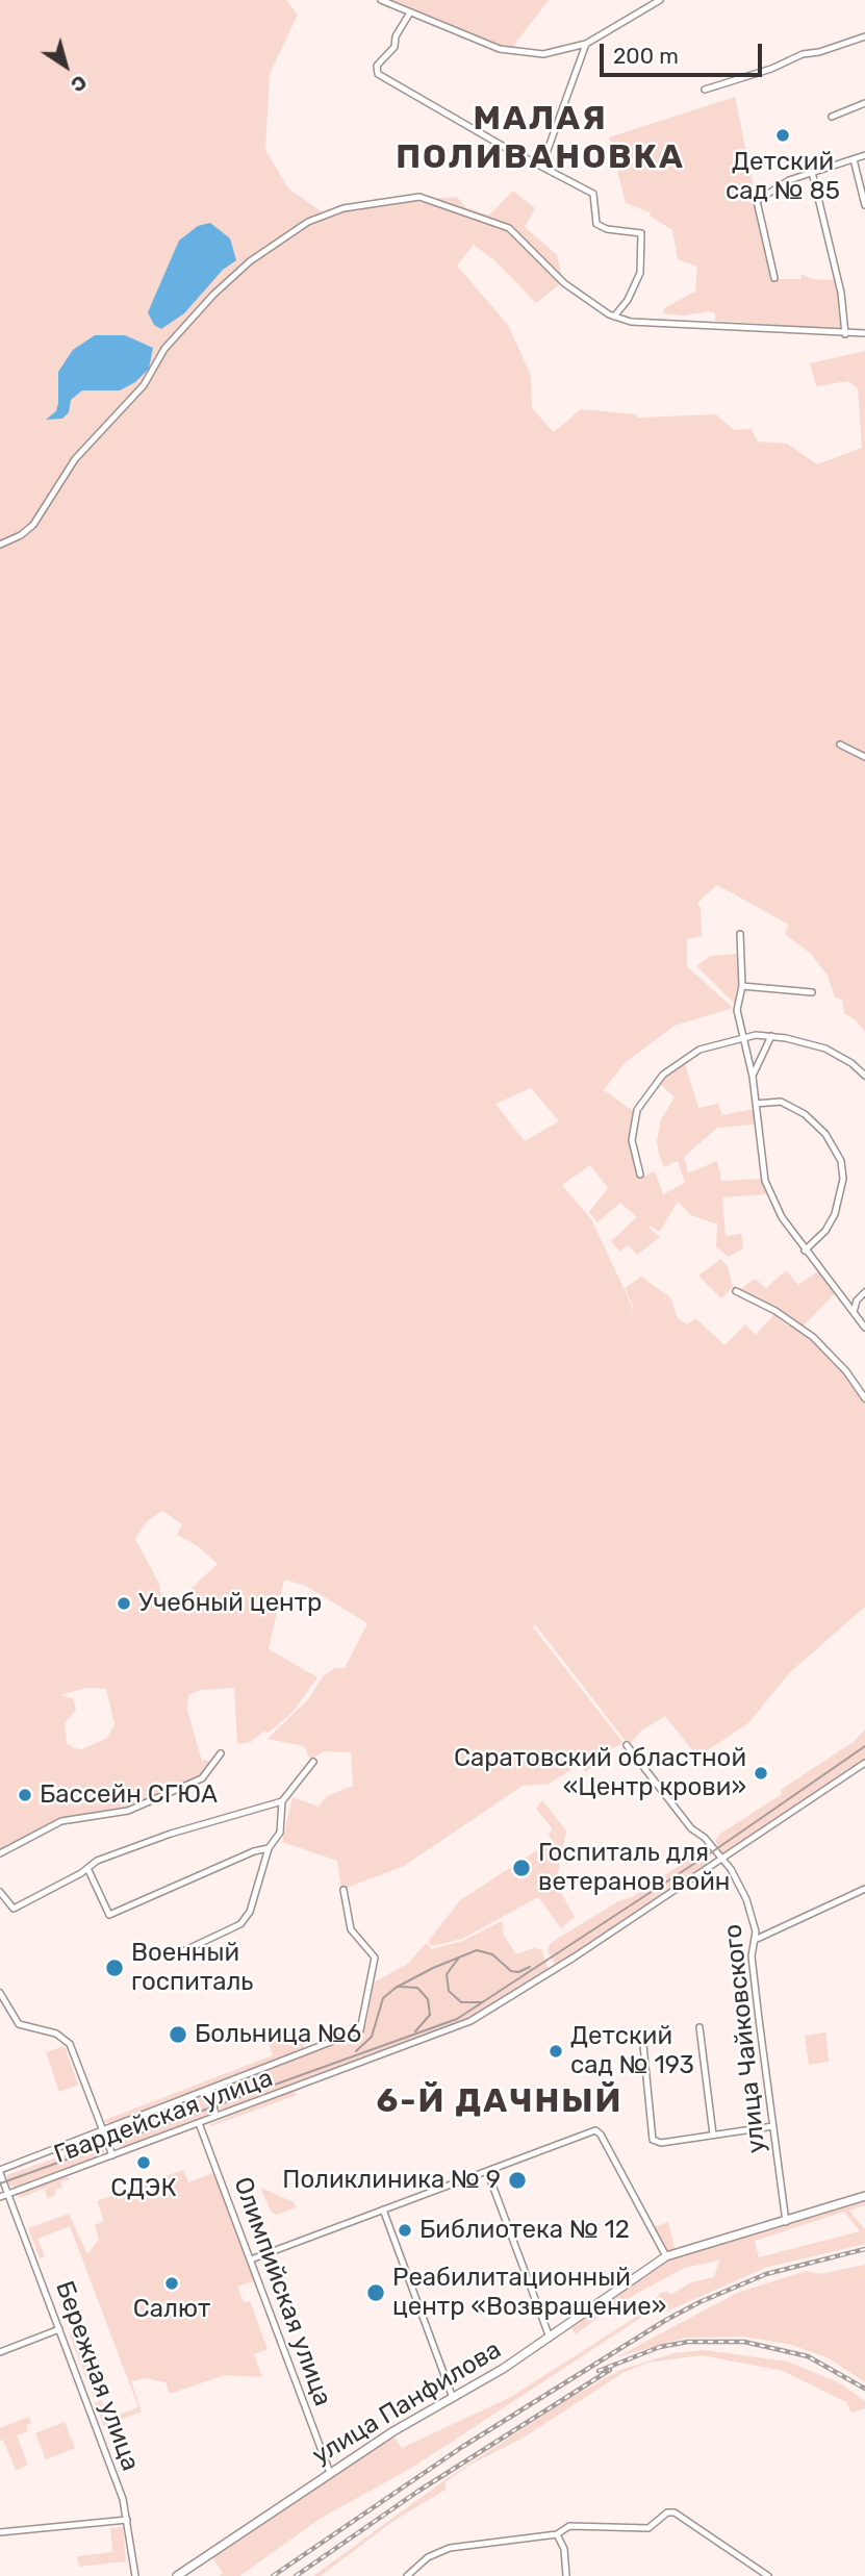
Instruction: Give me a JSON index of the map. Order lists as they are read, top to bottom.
{
  "streets": {
    "main road": ["улица Панфилова"],
    "street": [
      "улица Чайковского",
      "Гвардейская улица",
      "Олимпийская улица",
      "Бережная улица"
    ]
  },
  "crossings": [
    ["улица Чайковского", "Гвардейская улица"],
    ["улица Чайковского", "улица Панфилова"],
    ["Гвардейская улица", "Олимпийская улица"],
    ["Гвардейская улица", "Бережная улица"],
    ["Олимпийская улица", "улица Панфилова"]
  ],
  "districts": ["МАЛАЯ ПОЛИВАНОВКА", "6-Й ДАЧНЫЙ"],
  "places": [
    "Детский сад № 85",
    "Учебный центр",
    "Саратовский областной «Центр крови»",
    "Бассейн СГЮА",
    "Госпиталь для ветеранов войн",
    "Военный госпиталь",
    "Больница №6",
    "Детский сад № 193",
    "СДЭК",
    "Поликлиника № 9",
    "Библиотека № 12",
    "Салют",
    "Реабилитационный центр «Возвращение»"
  ],
  "scale_bar": "200 m",
  "north": "bottom right"
}
